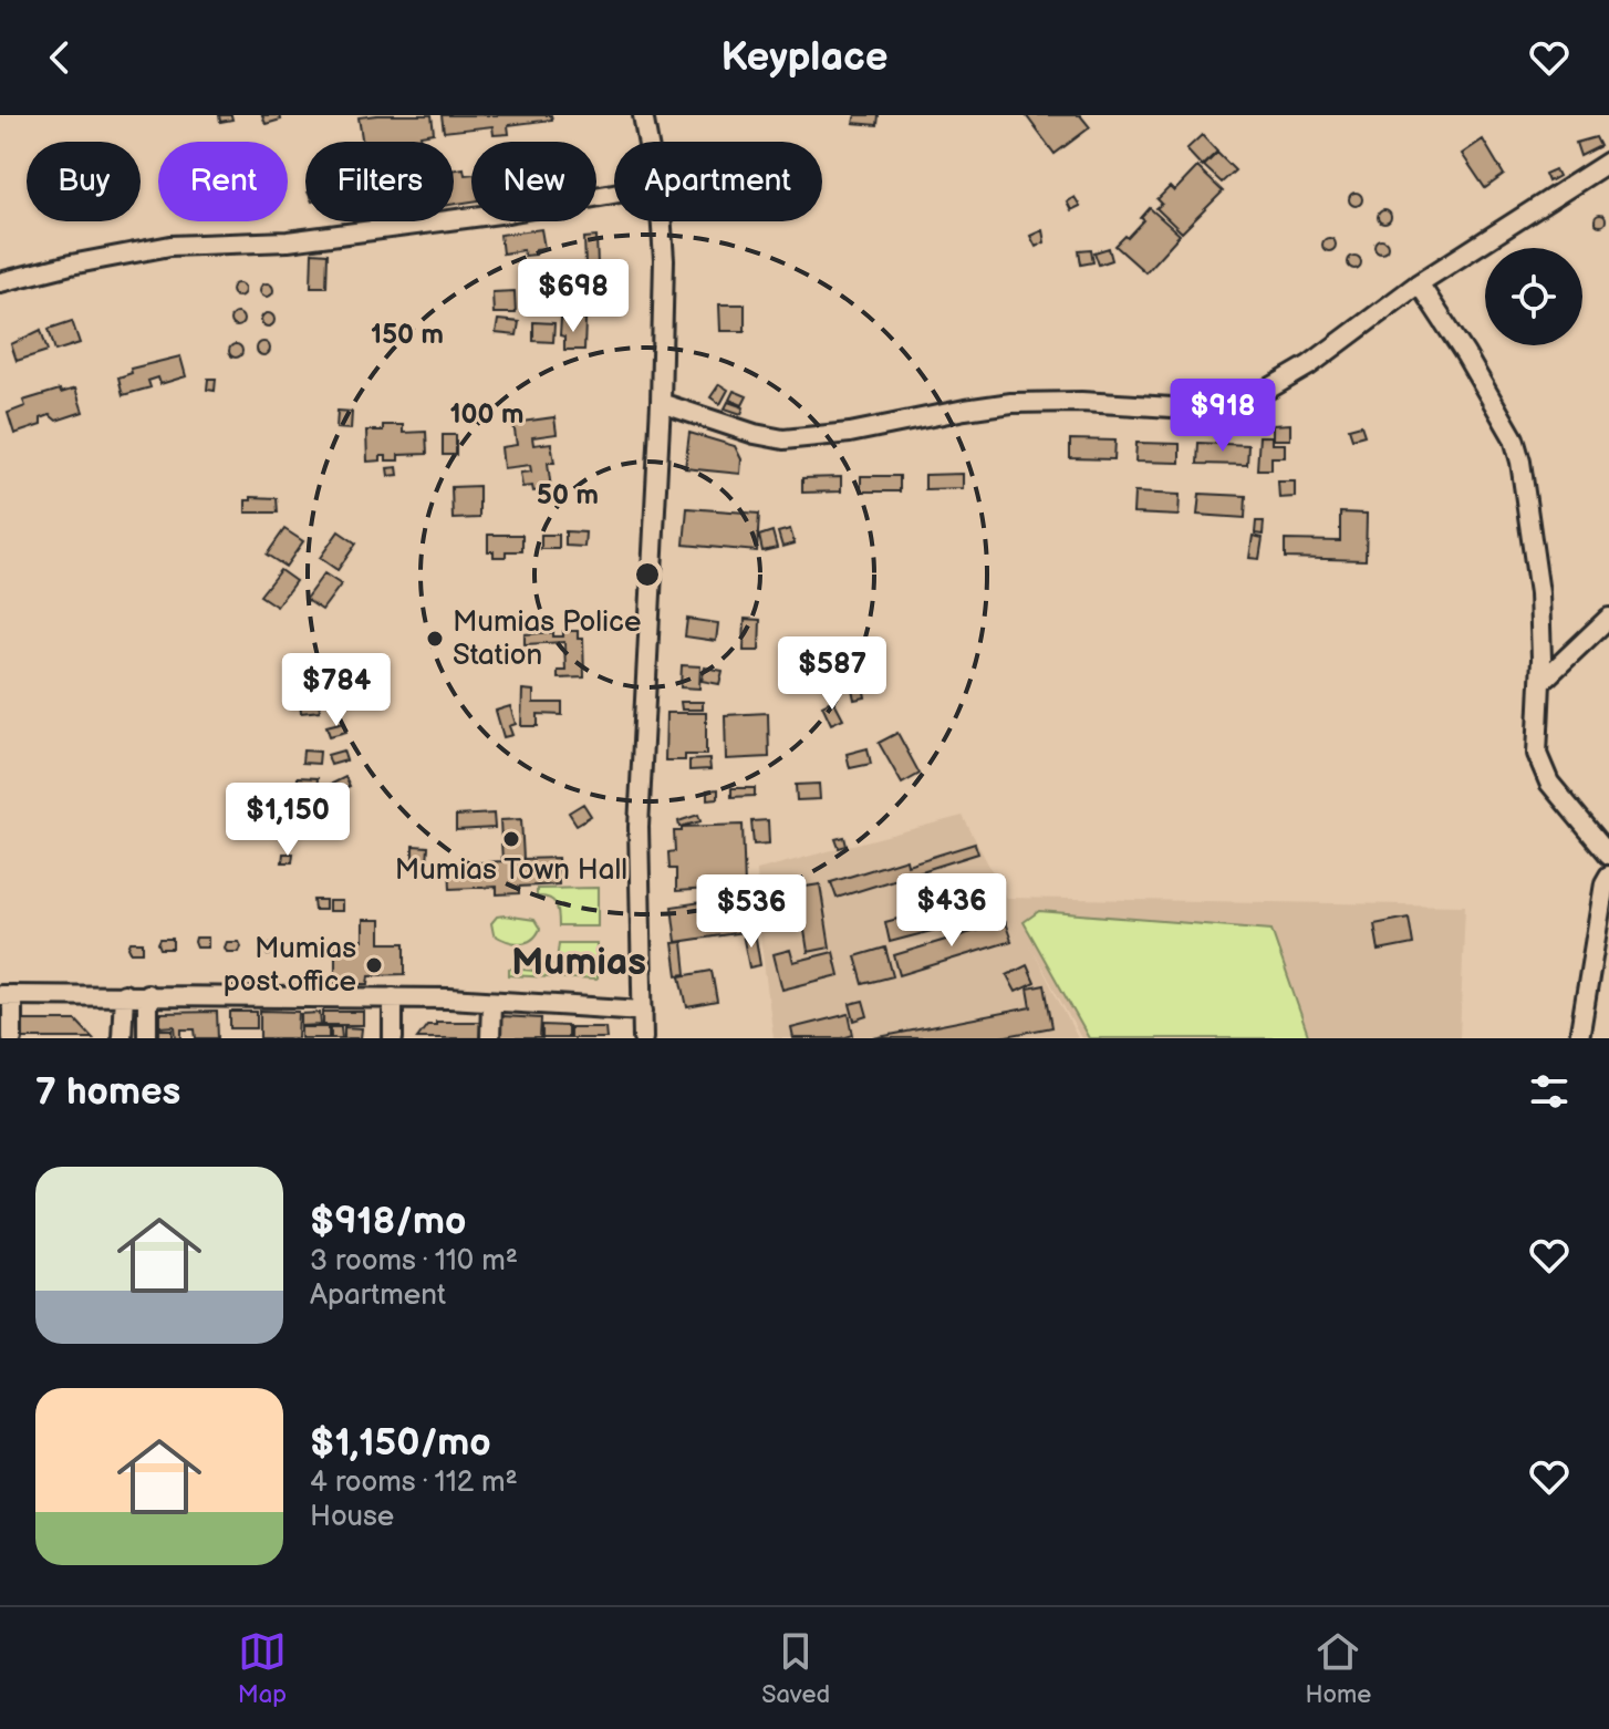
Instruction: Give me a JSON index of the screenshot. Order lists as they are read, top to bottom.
{
  "districts": ["Mumias"],
  "places": ["Mumias Police Station", "Mumias Town Hall", "Mumias post office"],
  "page": {
    "header": "Keyplace",
    "chip": [
      "Buy",
      "Rent",
      "Filters",
      "New",
      "Apartment"
    ],
    "price": [
      "$698",
      "$918",
      "$587",
      "$784",
      "$1,150",
      "$436",
      "$536"
    ],
    "heading": "7 homes",
    "list": [
      {
        "name": "$918/mo",
        "note": "3 rooms · 110 m² · Apartment"
      },
      {
        "name": "$1,150/mo",
        "note": "4 rooms · 112 m² · House"
      }
    ],
    "tabs": ["Map", "Saved", "Home"]
  },
  "rings": ["150 m", "100 m", "50 m"]
}
